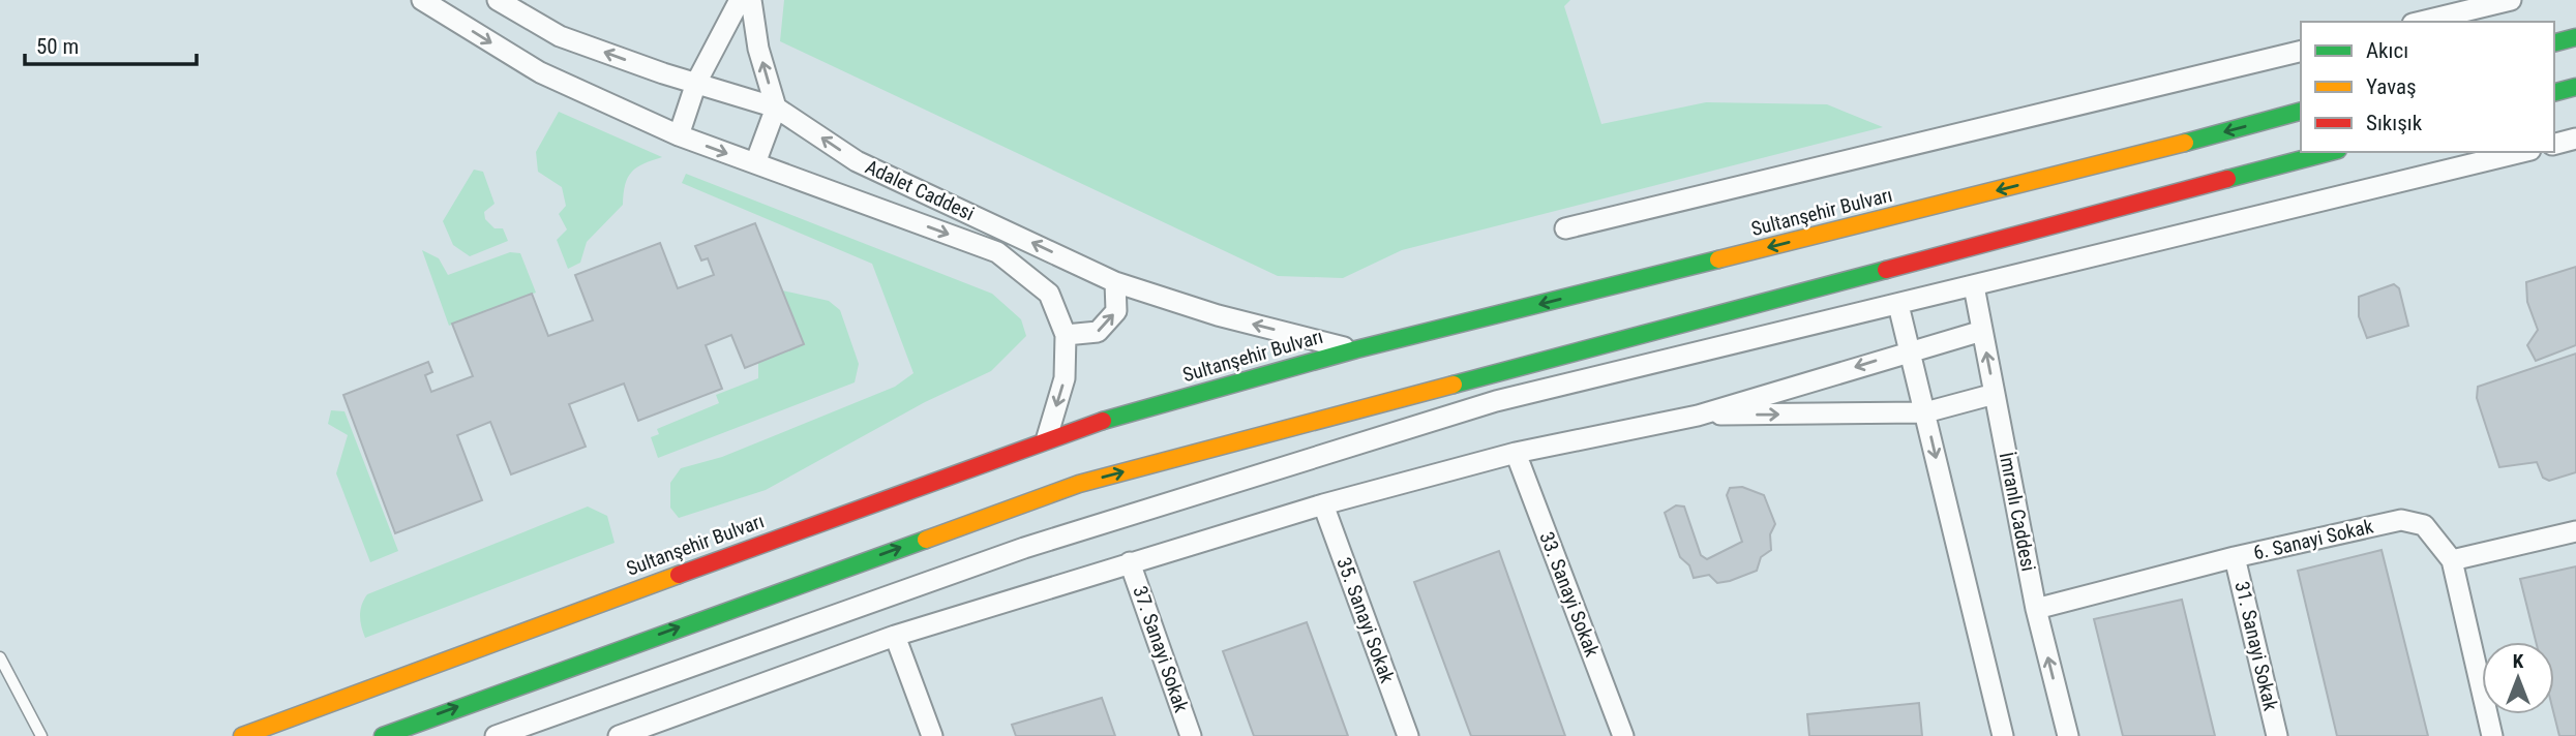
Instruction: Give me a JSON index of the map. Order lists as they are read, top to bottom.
{
  "streets": {
    "highway": ["Sultanşehir Bulvarı"],
    "street": [
      "Adalet Caddesi",
      "İmranlı Caddesi",
      "6. Sanayi Sokak",
      "33. Sanayi Sokak",
      "35. Sanayi Sokak",
      "31. Sanayi Sokak",
      "37. Sanayi Sokak"
    ]
  },
  "crossings": [
    ["Adalet Caddesi", "Sultanşehir Bulvarı"],
    ["İmranlı Caddesi", "6. Sanayi Sokak"],
    ["6. Sanayi Sokak", "31. Sanayi Sokak"]
  ],
  "legend": ["Akıcı", "Yavaş", "Sıkışık"],
  "scale_bar": "50 m",
  "north": "top"
}
